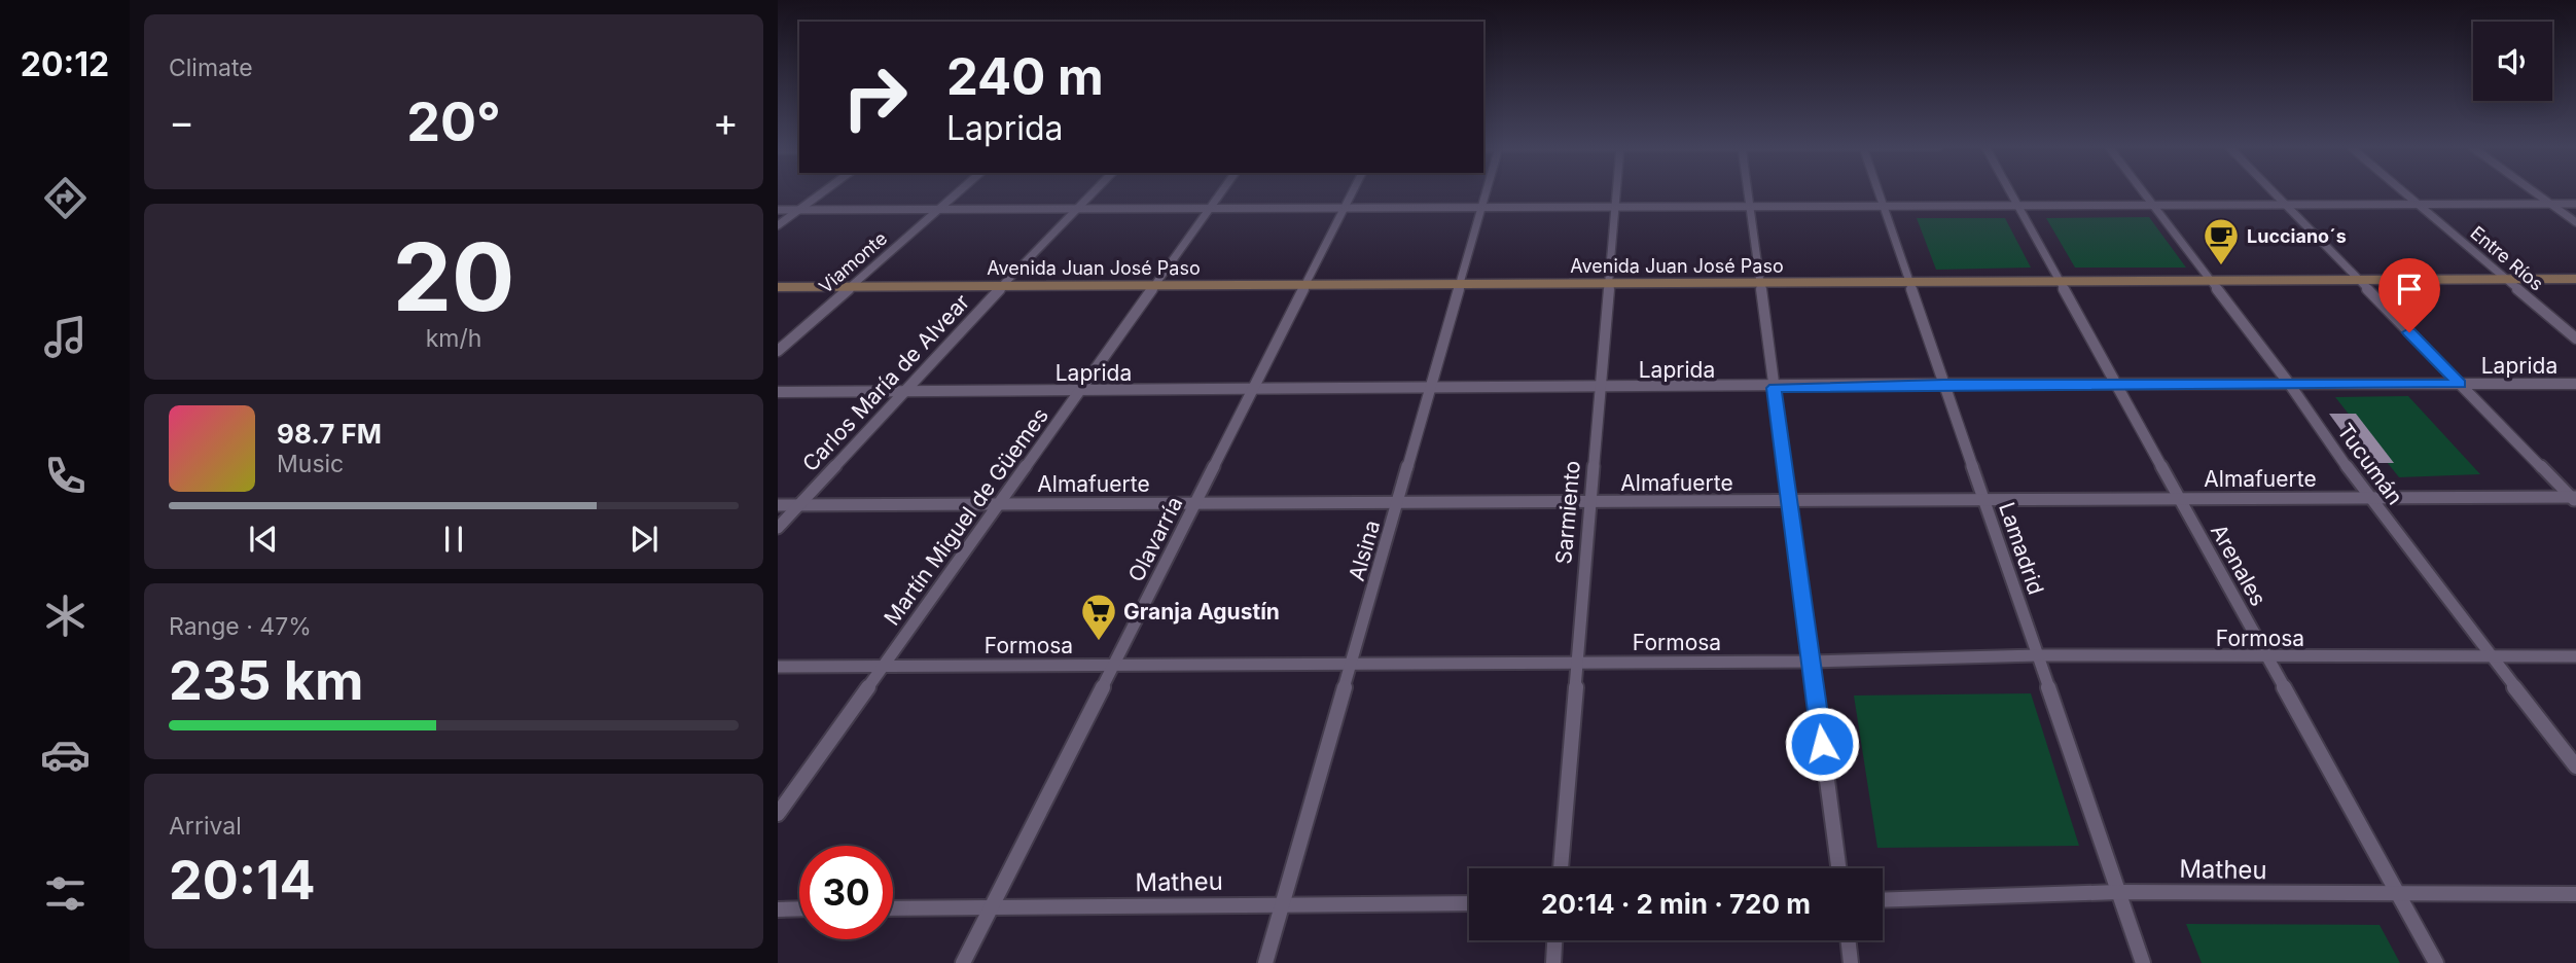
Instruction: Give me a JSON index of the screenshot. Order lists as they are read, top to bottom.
{
  "streets": {
    "main road": ["Avenida Juan José Paso"],
    "street": [
      "Entre Ríos",
      "Viamonte",
      "Laprida",
      "Carlos María de Alvear",
      "Tucumán",
      "Almafuerte",
      "Sarmiento",
      "Martín Miguel de Güemes",
      "Olavarría",
      "Lamadrid",
      "Alsina",
      "Arenales",
      "Formosa",
      "Matheu"
    ]
  },
  "crossings": [
    ["Entre Ríos", "Avenida Juan José Paso"],
    ["Viamonte", "Avenida Juan José Paso"],
    ["Avenida Juan José Paso", "Carlos María de Alvear"],
    ["Avenida Juan José Paso", "Tucumán"],
    ["Avenida Juan José Paso", "Sarmiento"],
    ["Avenida Juan José Paso", "Martín Miguel de Güemes"],
    ["Avenida Juan José Paso", "Olavarría"],
    ["Avenida Juan José Paso", "Lamadrid"],
    ["Avenida Juan José Paso", "Alsina"],
    ["Avenida Juan José Paso", "Arenales"],
    ["Laprida", "Carlos María de Alvear"],
    ["Laprida", "Tucumán"],
    ["Laprida", "Sarmiento"],
    ["Laprida", "Martín Miguel de Güemes"],
    ["Laprida", "Olavarría"],
    ["Laprida", "Lamadrid"],
    ["Laprida", "Alsina"],
    ["Laprida", "Arenales"],
    ["Carlos María de Alvear", "Almafuerte"],
    ["Tucumán", "Almafuerte"],
    ["Tucumán", "Formosa"],
    ["Almafuerte", "Sarmiento"],
    ["Almafuerte", "Martín Miguel de Güemes"],
    ["Almafuerte", "Olavarría"],
    ["Almafuerte", "Lamadrid"],
    ["Almafuerte", "Alsina"],
    ["Almafuerte", "Arenales"],
    ["Sarmiento", "Formosa"],
    ["Martín Miguel de Güemes", "Formosa"],
    ["Olavarría", "Formosa"],
    ["Olavarría", "Matheu"],
    ["Lamadrid", "Formosa"],
    ["Lamadrid", "Matheu"],
    ["Alsina", "Formosa"],
    ["Alsina", "Matheu"],
    ["Arenales", "Formosa"],
    ["Arenales", "Matheu"]
  ],
  "places": {
    "cafe": ["Lucciano´s"],
    "supermarket": ["Granja Agustín"]
  },
  "page": {
    "tabs": "20:12",
    "tile": [
      "Climate",
      ["20", "km/h"],
      ["Range · 47%", "235 km"],
      ["Arrival", "20:14"]
    ],
    "turn": ["240 m", "Laprida"],
    "heat": ["−", "20°", "+"],
    "song": ["98.7 FM", "Music"],
    "limit": "30",
    "trip": "20:14 · 2 min · 720 m"
  }
}
